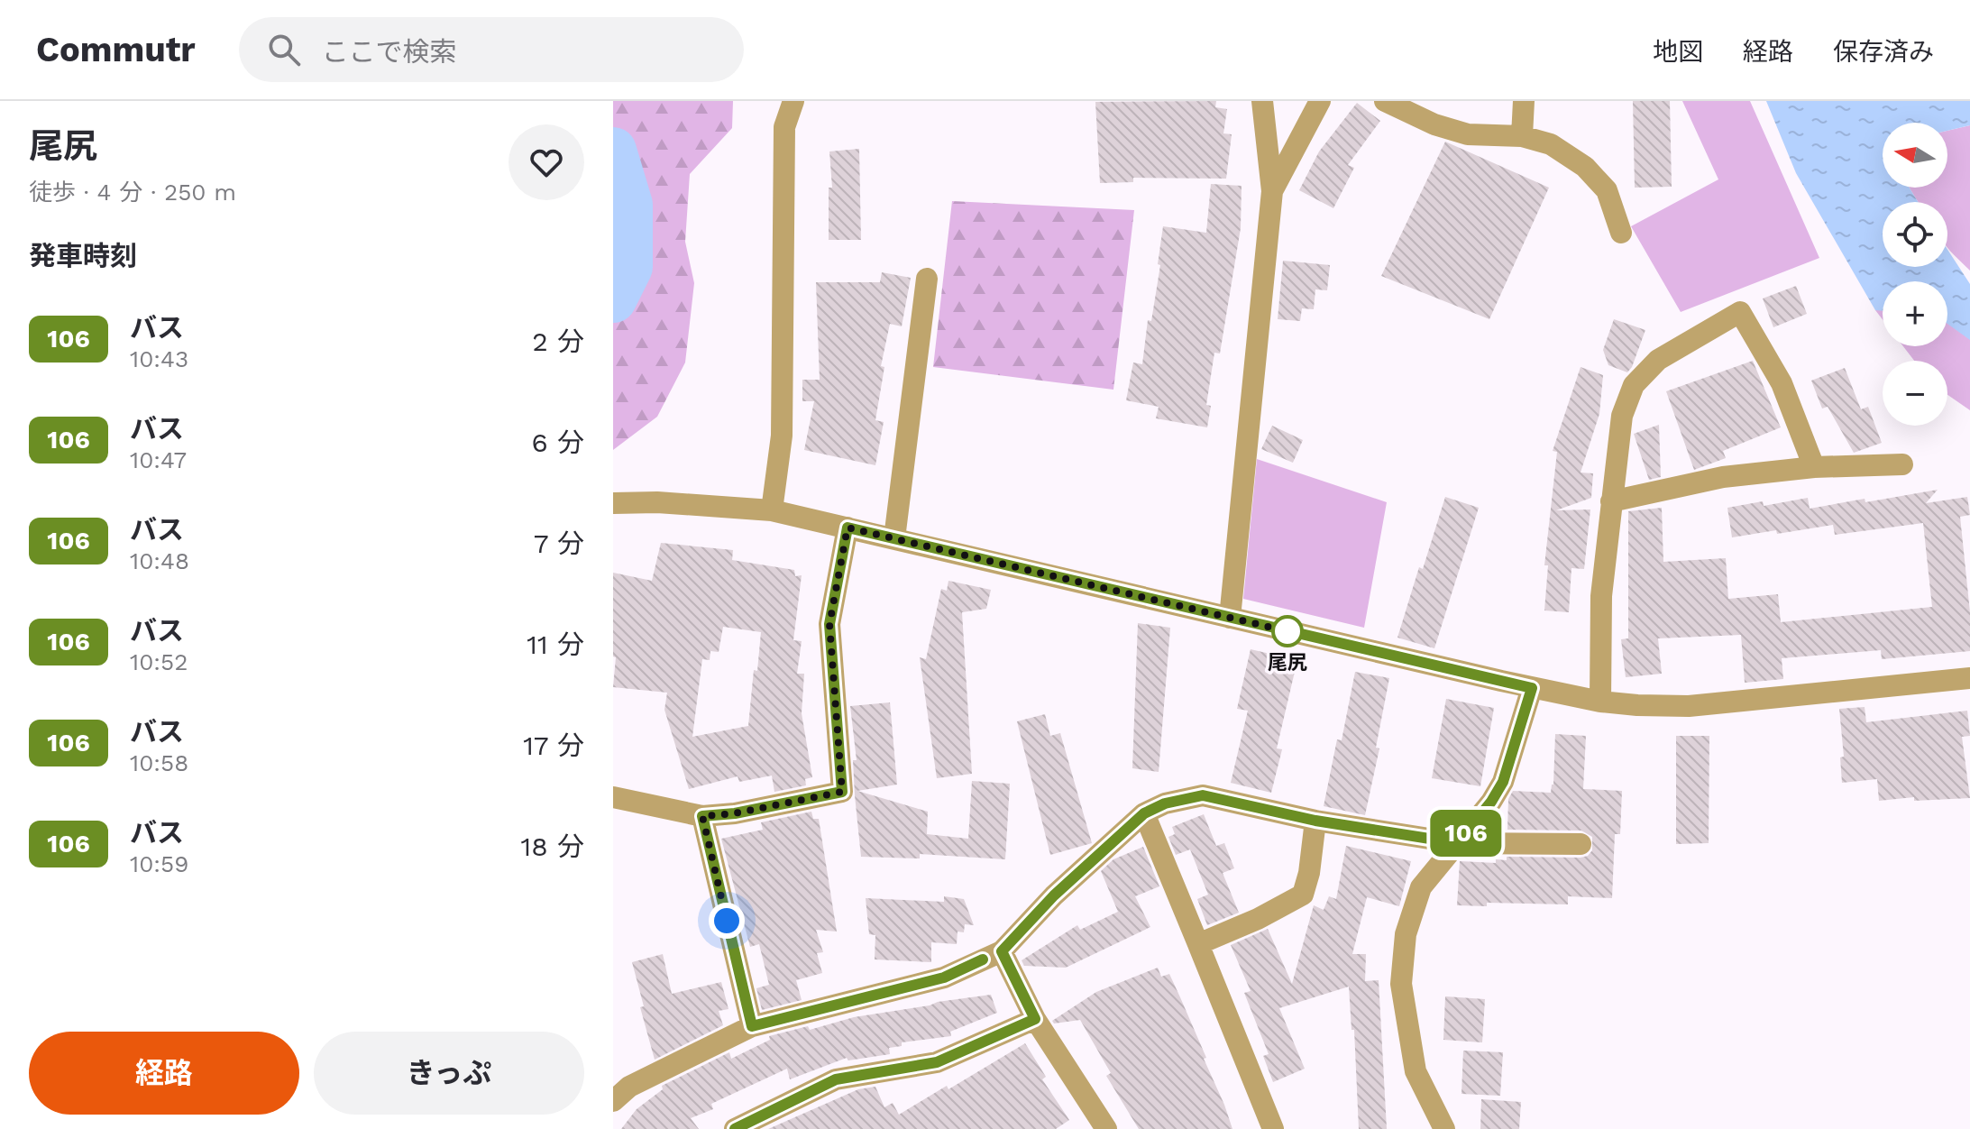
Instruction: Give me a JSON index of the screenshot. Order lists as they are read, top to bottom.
{
  "places": ["尾尻"],
  "lines": ["bus line 106"],
  "north": "left",
  "page": {
    "header": "Commutr",
    "search": "ここで検索",
    "nav": ["地図", "経路", "保存済み"],
    "heading": [
      ["尾尻", "徒歩 · 4 分 · 250 m"],
      "発車時刻"
    ],
    "on_map": "106",
    "map_buttons": ["+", "−"],
    "list": [
      {
        "mark": "106",
        "name": "バス",
        "note": "10:43",
        "value": "2 分"
      },
      {
        "mark": "106",
        "name": "バス",
        "note": "10:47",
        "value": "6 分"
      },
      {
        "mark": "106",
        "name": "バス",
        "note": "10:48",
        "value": "7 分"
      },
      {
        "mark": "106",
        "name": "バス",
        "note": "10:52",
        "value": "11 分"
      },
      {
        "mark": "106",
        "name": "バス",
        "note": "10:58",
        "value": "17 分"
      },
      {
        "mark": "106",
        "name": "バス",
        "note": "10:59",
        "value": "18 分"
      }
    ],
    "buttons": ["経路", "きっぷ"]
  }
}
